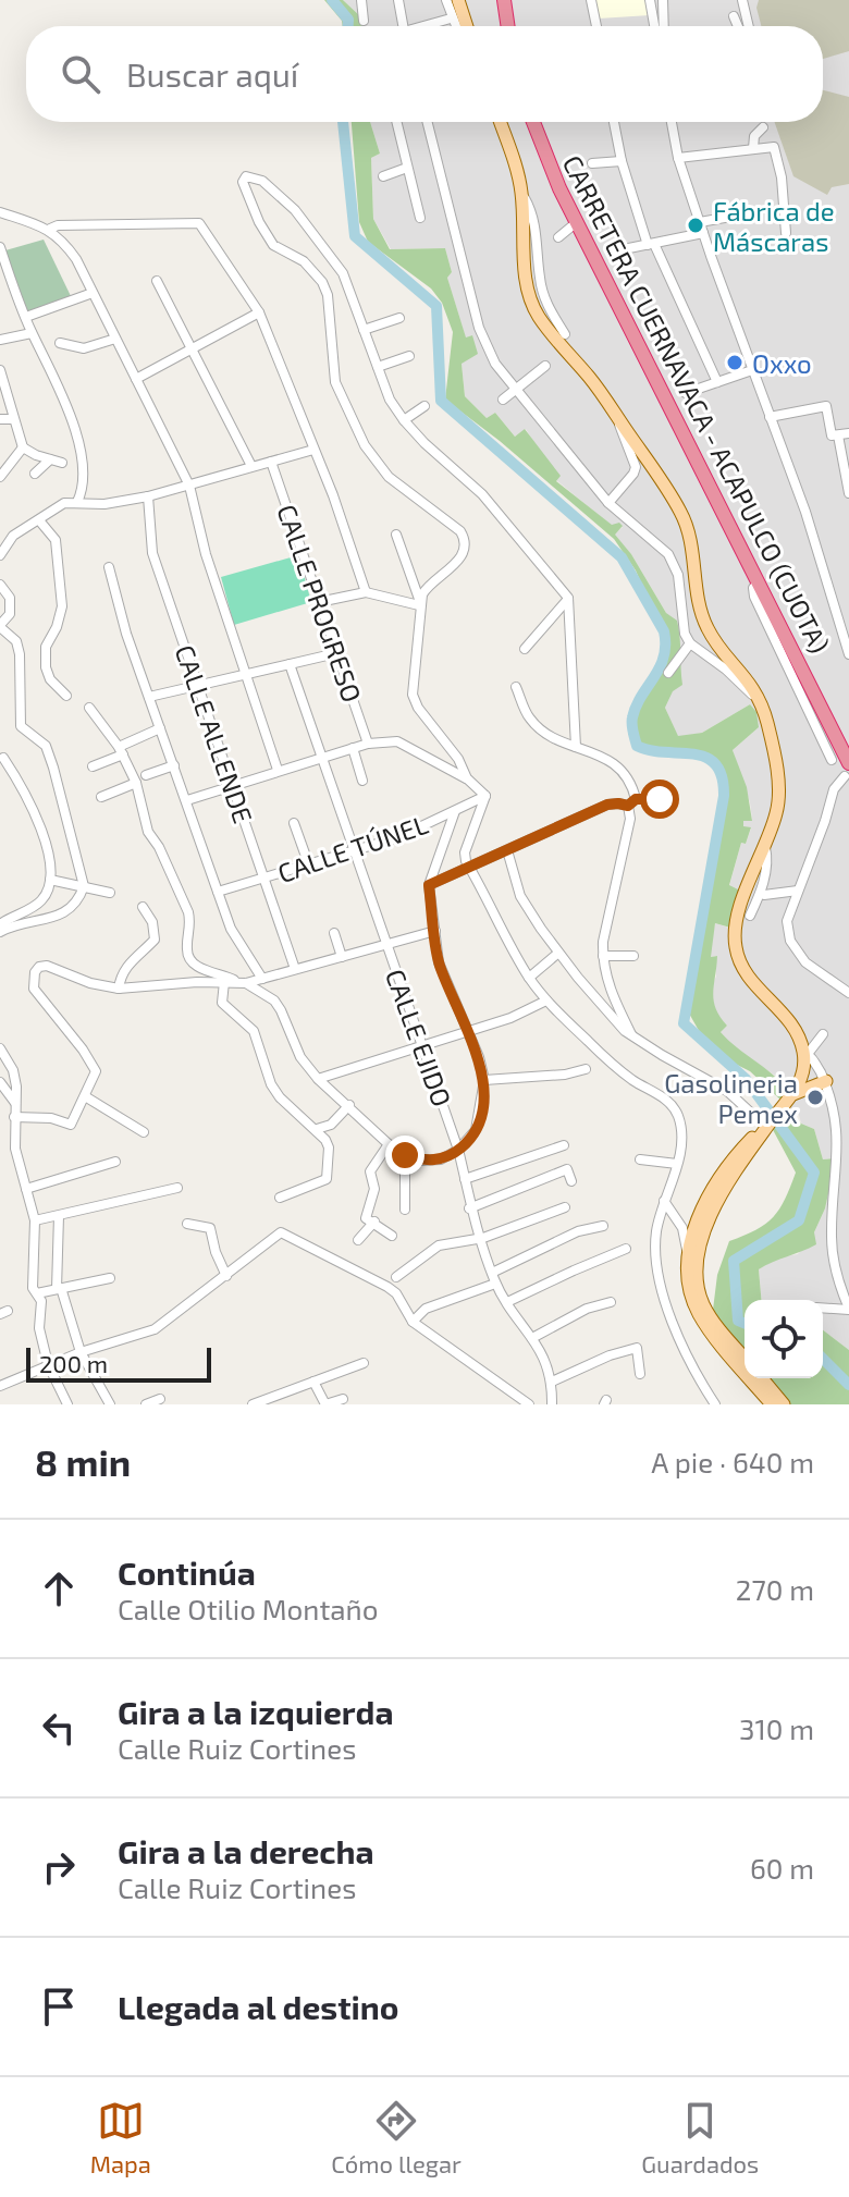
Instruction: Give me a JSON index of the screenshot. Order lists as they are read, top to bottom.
{
  "streets": {
    "highway": ["CARRETERA CUERNAVACA - ACAPULCO (CUOTA)"],
    "street": [
      "CALLE PROGRESO",
      "CALLE ALLENDE",
      "CALLE TÚNEL",
      "CALLE EJIDO"
    ]
  },
  "crossings": [
    ["CALLE ALLENDE", "CALLE TÚNEL"],
    ["CALLE TÚNEL", "CALLE EJIDO"]
  ],
  "places": ["Fábrica de Máscaras", "Oxxo", "Gasolineria Pemex"],
  "scale_bar": "200 m",
  "page": {
    "search": "Buscar aquí",
    "scale": "200 m",
    "heading": ["8 min", "A pie · 640 m"],
    "list": [
      ["Continúa", "Calle Otilio Montaño", "270 m"],
      ["Gira a la izquierda", "Calle Ruiz Cortines", "310 m"],
      ["Gira a la derecha", "Calle Ruiz Cortines", "60 m"],
      "Llegada al destino"
    ],
    "nav": ["Mapa", "Cómo llegar", "Guardados"]
  }
}
